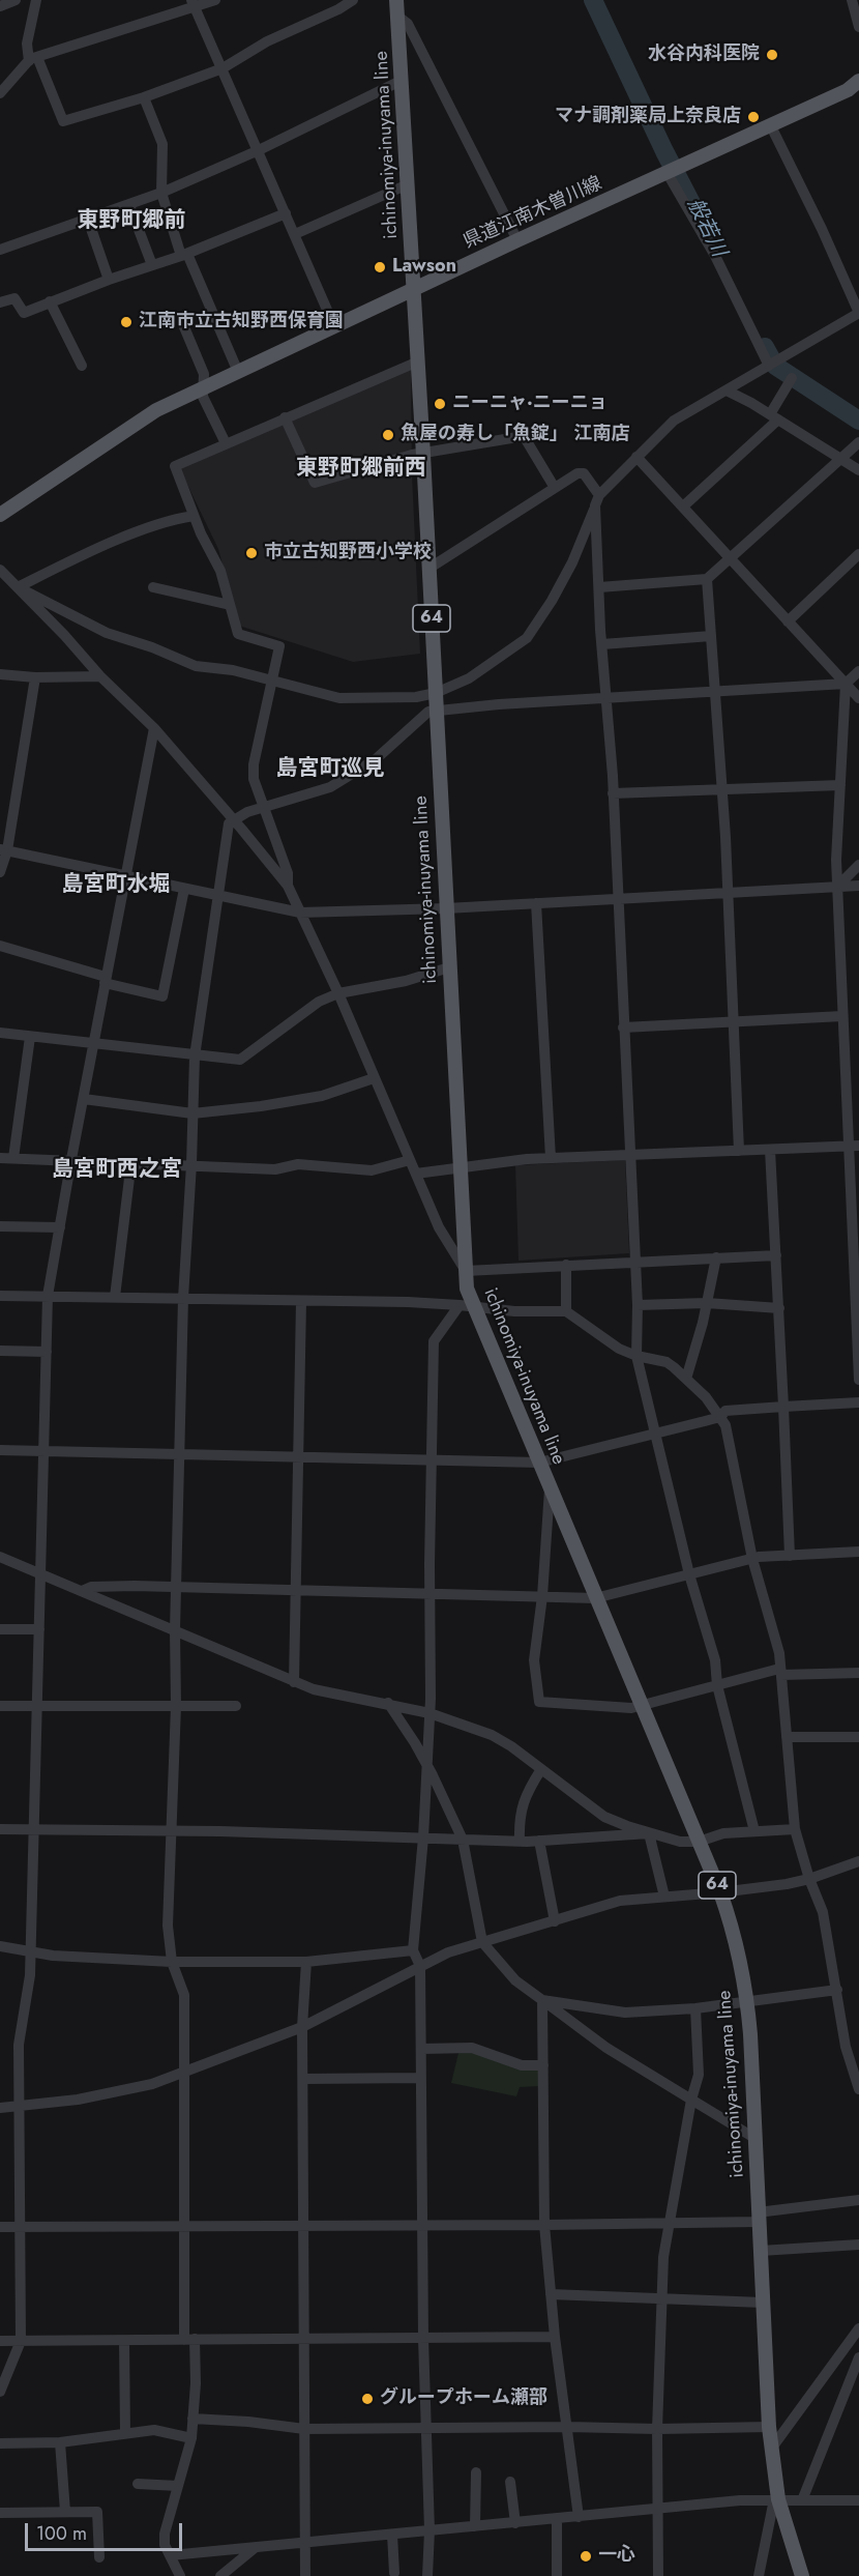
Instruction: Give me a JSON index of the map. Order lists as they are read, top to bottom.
{
  "streets": {
    "main road": ["ichinomiya-inuyama line", "県道江南木曽川線", "64"]
  },
  "crossings": [
    ["ichinomiya-inuyama line", "県道江南木曽川線"]
  ],
  "districts": [
    "東野町郷前",
    "東野町郷前西",
    "島宮町巡見",
    "島宮町水堀",
    "島宮町西之宮"
  ],
  "water": ["般若川"],
  "places": [
    "水谷内科医院",
    "マナ調剤薬局上奈良店",
    "Lawson",
    "江南市立古知野西保育園",
    "ニーニャ·ニーニョ",
    "魚屋の寿し「魚錠」 江南店",
    "市立古知野西小学校",
    "グループホーム瀬部",
    "一心"
  ],
  "scale_bar": "100 m"
}
